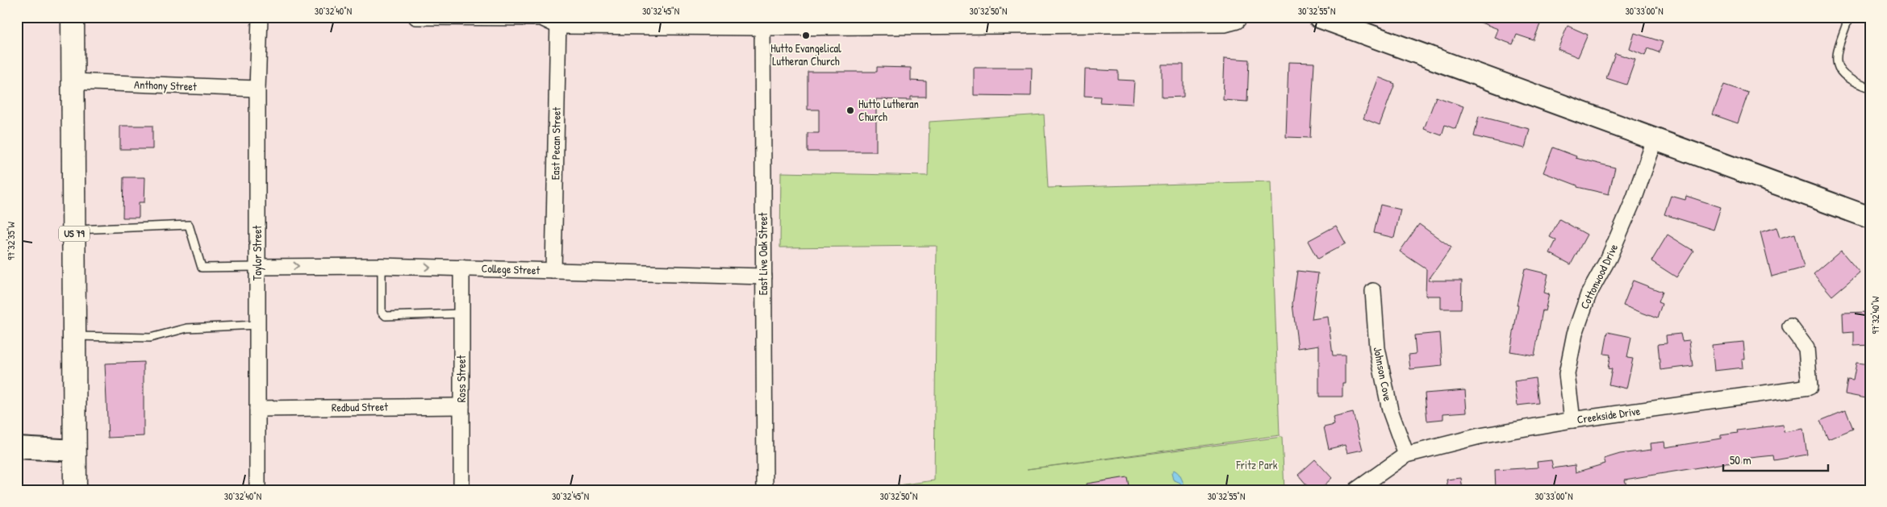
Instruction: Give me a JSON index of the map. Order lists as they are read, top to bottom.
{
  "streets": {
    "highway": ["US 79"],
    "street": [
      "Anthony Street",
      "East Pecan Street",
      "Taylor Street",
      "East Live Oak Street",
      "College Street",
      "Cottonwood Drive",
      "Johnson Cove",
      "Ross Street",
      "Redbud Street",
      "Creekside Drive"
    ]
  },
  "crossings": [
    ["Anthony Street", "US 79"],
    ["Anthony Street", "Taylor Street"],
    ["East Pecan Street", "College Street"],
    ["Taylor Street", "College Street"],
    ["Taylor Street", "Redbud Street"],
    ["East Live Oak Street", "College Street"],
    ["College Street", "Ross Street"],
    ["Cottonwood Drive", "Creekside Drive"],
    ["Johnson Cove", "Creekside Drive"],
    ["Ross Street", "Redbud Street"]
  ],
  "one_way": ["College Street"],
  "parks": ["Fritz Park"],
  "places": ["Hutto Evangelical Lutheran Church", "Hutto Lutheran Church"],
  "scale_bar": "50 m",
  "coordinates": [
    "30°32'40\"N",
    "30°32'45\"N",
    "30°32'50\"N",
    "30°32'55\"N",
    "30°33'00\"N",
    "97°32'35\"W",
    "97°32'40\"W"
  ]
}
